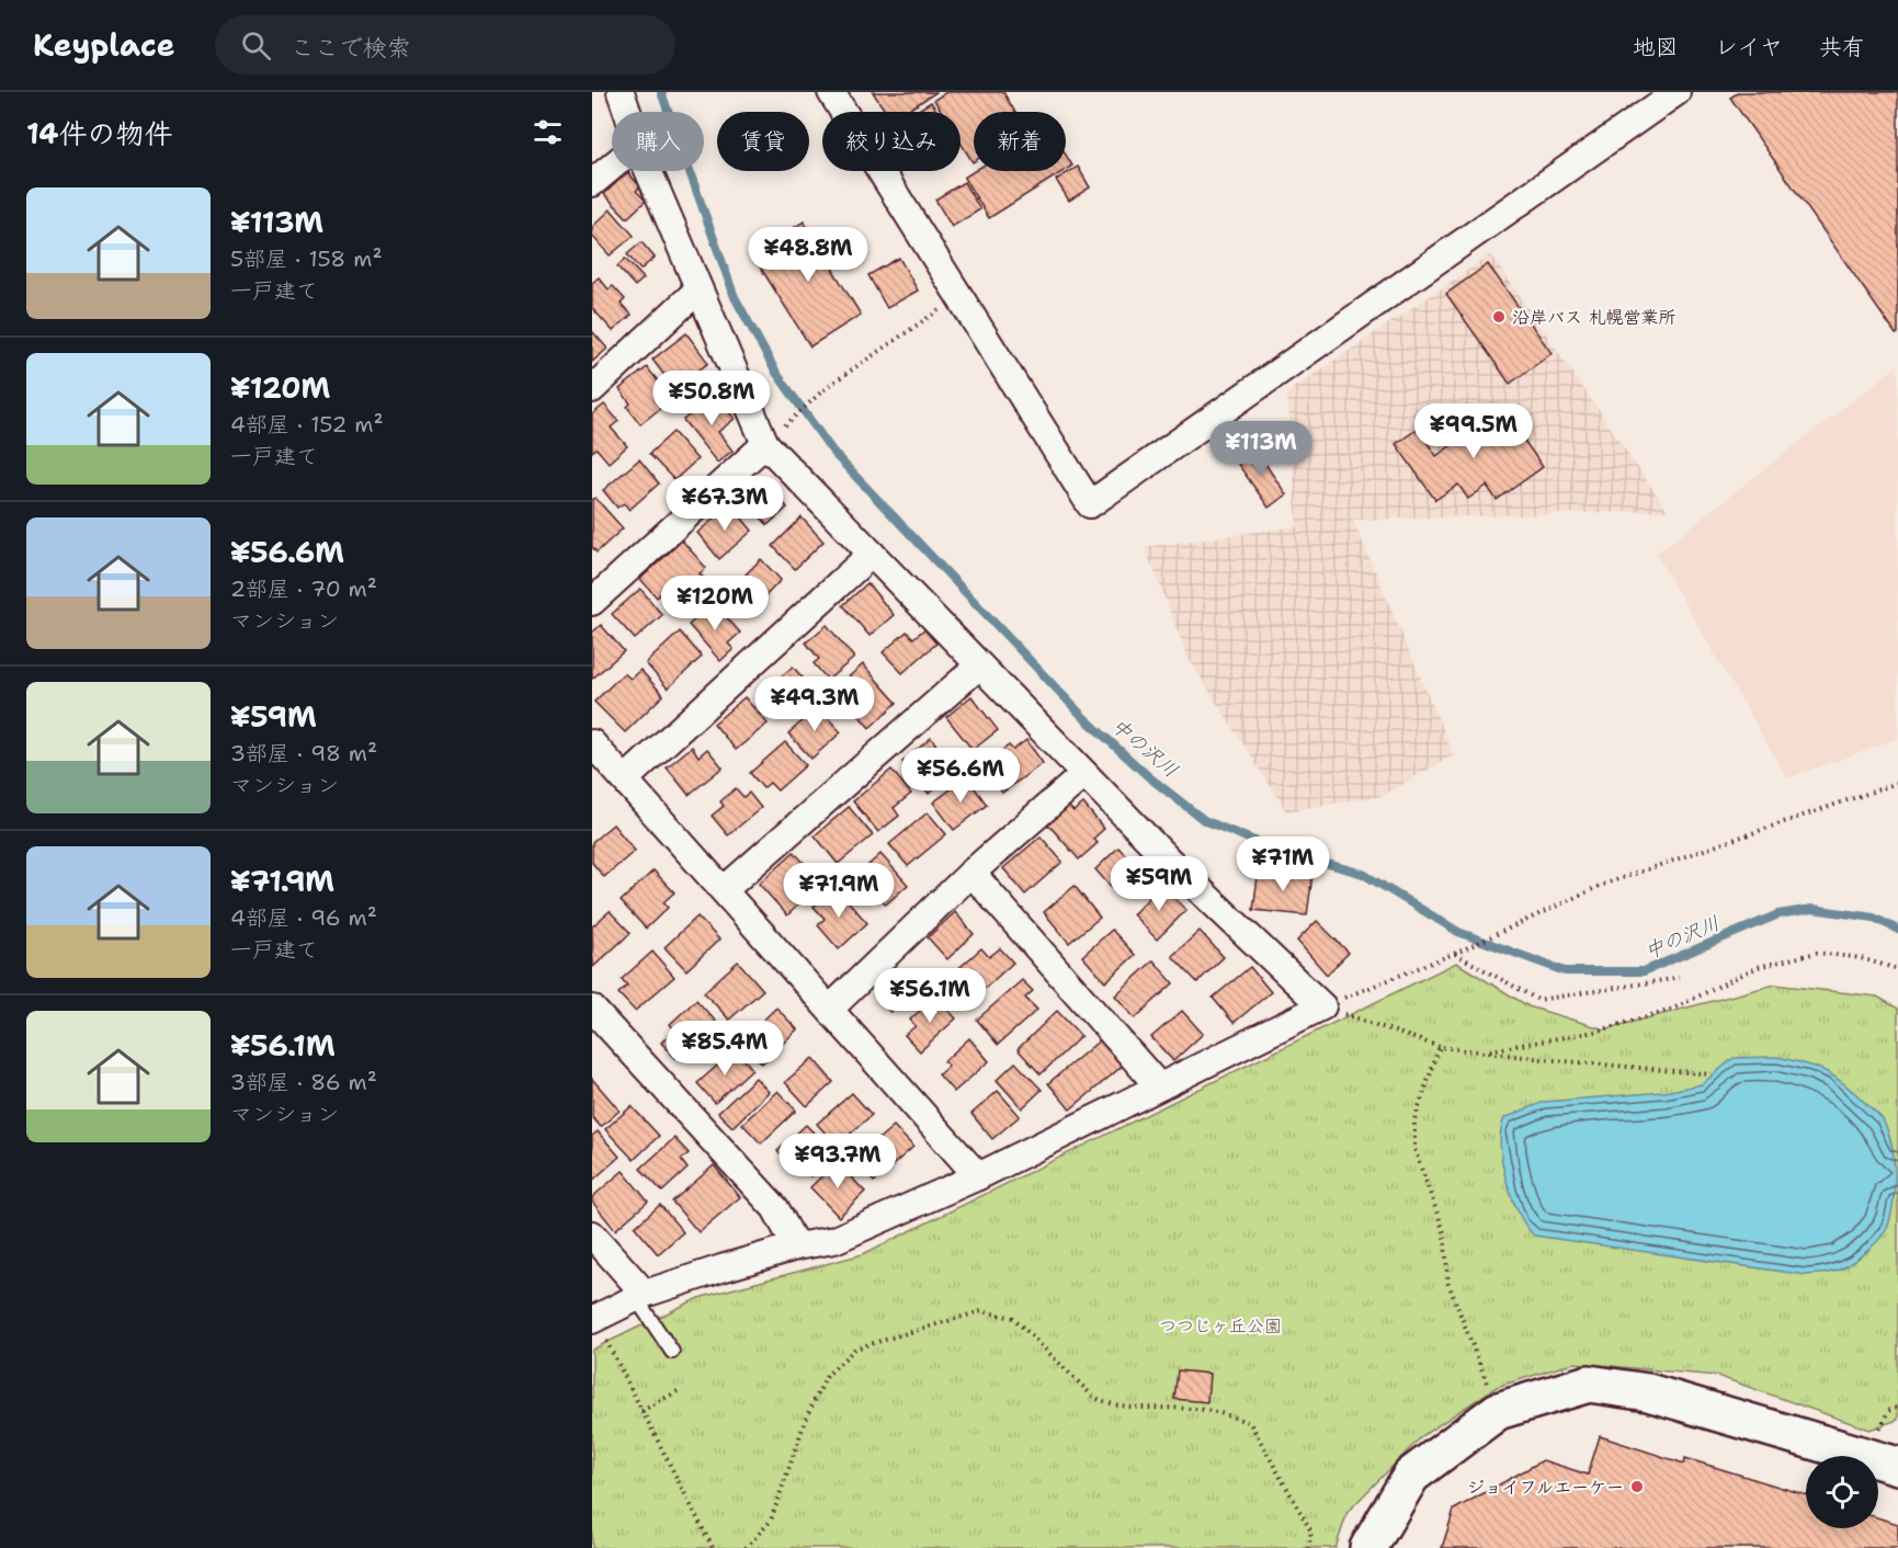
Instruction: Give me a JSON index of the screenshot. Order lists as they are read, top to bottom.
{
  "water": ["中の沢川"],
  "parks": ["つつじヶ丘公園"],
  "places": ["沿岸バス 札幌営業所", "ジョイフルエーケー"],
  "page": {
    "header": "Keyplace",
    "search": "ここで検索",
    "nav": ["地図", "レイヤ", "共有"],
    "heading": "14件の物件",
    "chip": [
      "購入",
      "賃貸",
      "絞り込み",
      "新着"
    ],
    "list": [
      {
        "name": "¥113M",
        "note": "5部屋 · 158 m² · 一戸建て"
      },
      {
        "name": "¥120M",
        "note": "4部屋 · 152 m² · 一戸建て"
      },
      {
        "name": "¥56.6M",
        "note": "2部屋 · 70 m² · マンション"
      },
      {
        "name": "¥59M",
        "note": "3部屋 · 98 m² · マンション"
      },
      {
        "name": "¥71.9M",
        "note": "4部屋 · 96 m² · 一戸建て"
      },
      {
        "name": "¥56.1M",
        "note": "3部屋 · 86 m² · マンション"
      }
    ],
    "price": [
      "¥48.8M",
      "¥50.8M",
      "¥99.5M",
      "¥113M",
      "¥67.3M",
      "¥120M",
      "¥49.3M",
      "¥56.6M",
      "¥71M",
      "¥59M",
      "¥71.9M",
      "¥56.1M",
      "¥85.4M",
      "¥93.7M"
    ]
  }
}
